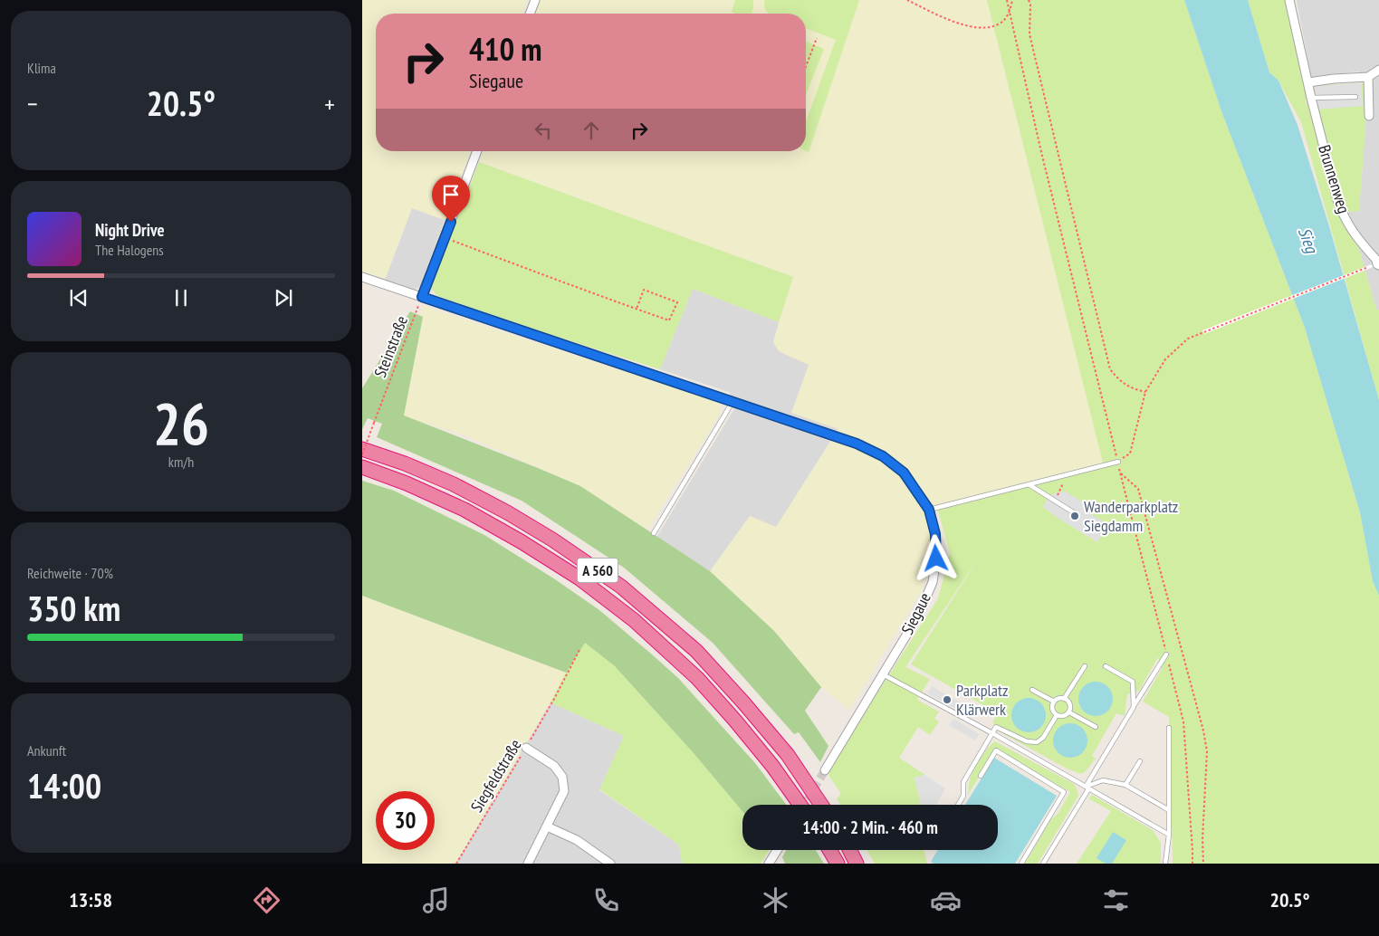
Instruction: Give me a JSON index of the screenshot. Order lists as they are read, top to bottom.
{
  "streets": {
    "highway": ["A 560"],
    "street": ["Brunnenweg", "Siegaue"],
    "path": ["Steinstraße", "Siegfeldstraße"]
  },
  "crossings": [
    ["Steinstraße", "Siegaue"]
  ],
  "water": ["Sieg"],
  "places": ["Wanderparkplatz Siegdamm", "Parkplatz Klärwerk"],
  "page": {
    "tile": [
      "Klima",
      ["26", "km/h"],
      ["Reichweite · 70%", "350 km"],
      ["Ankunft", "14:00"]
    ],
    "turn": ["410 m", "Siegaue"],
    "heat": ["−", "20.5°", "+"],
    "song": ["Night Drive", "The Halogens"],
    "limit": "30",
    "trip": "14:00 · 2 Min. · 460 m",
    "tabs": ["13:58", "20.5°"]
  }
}
